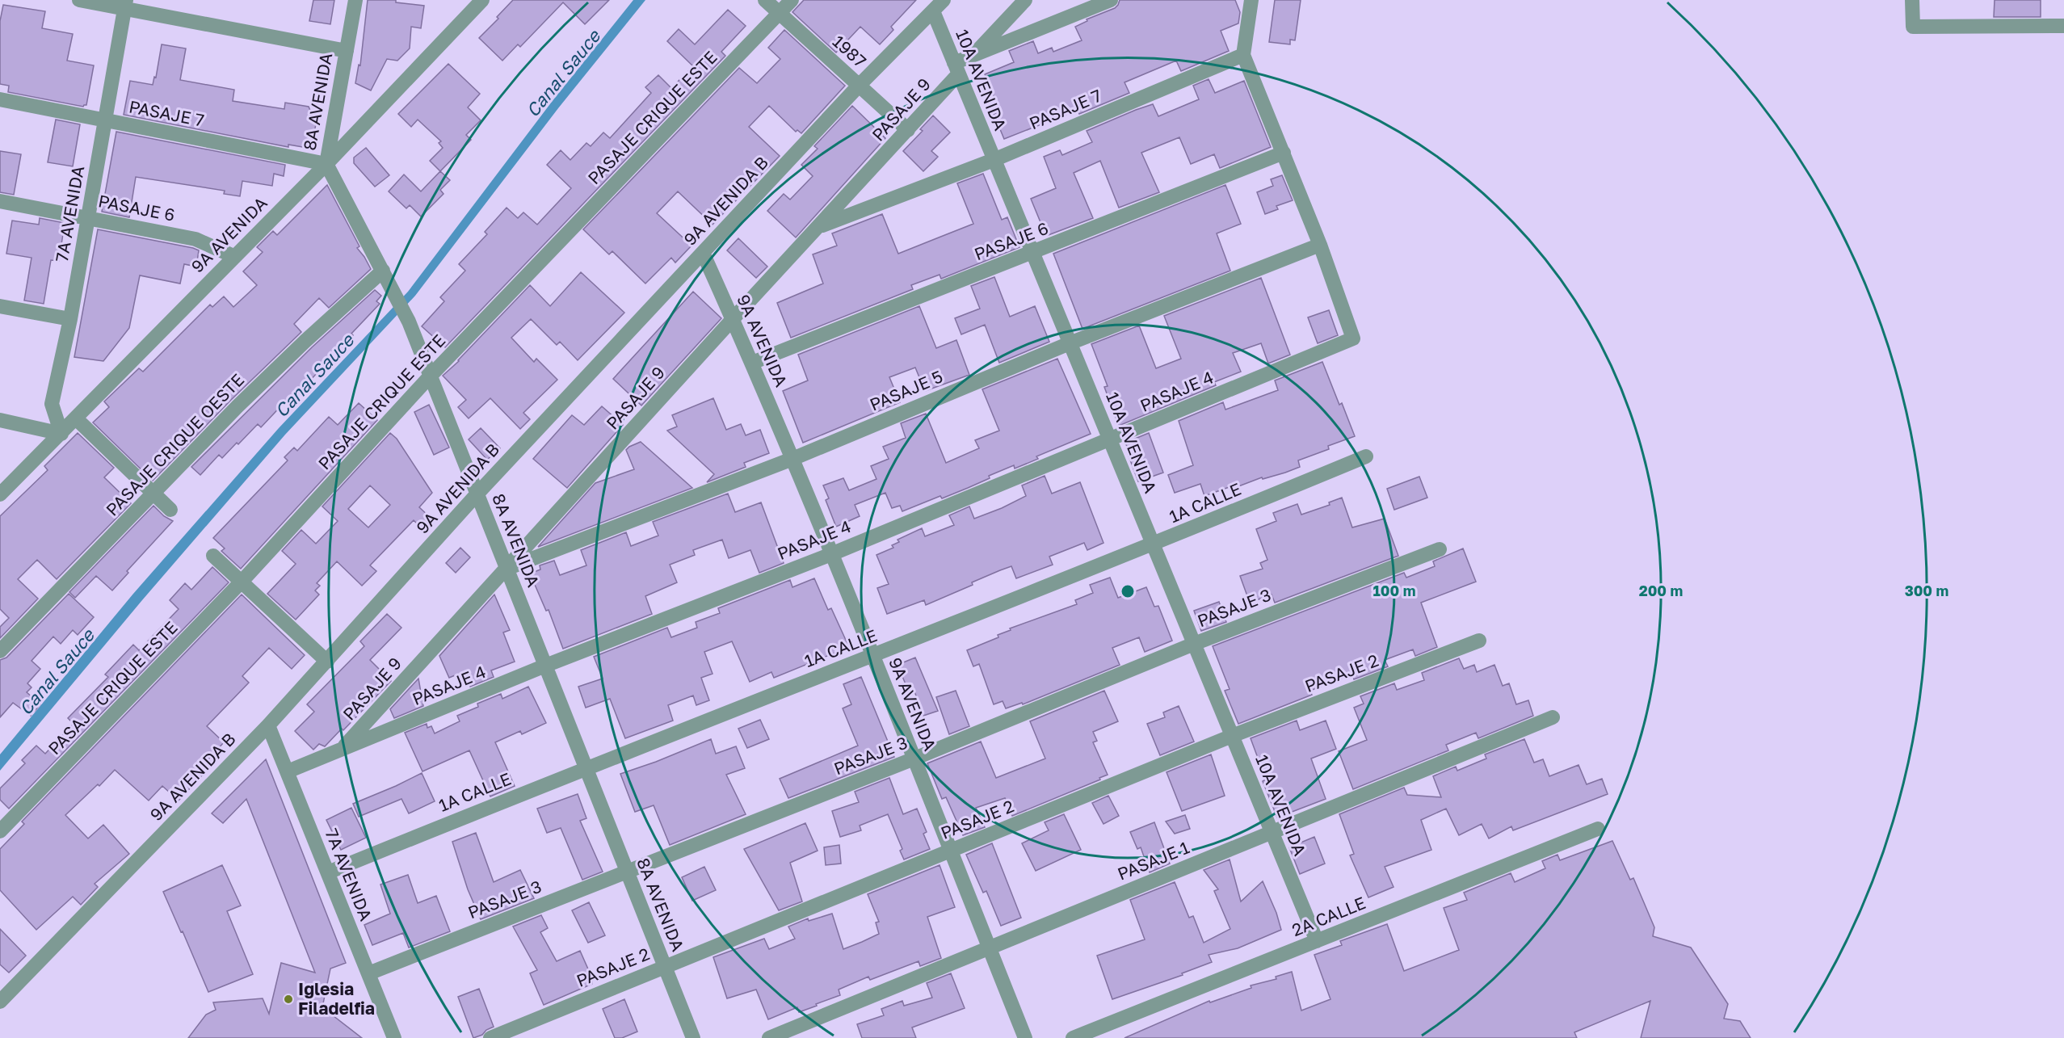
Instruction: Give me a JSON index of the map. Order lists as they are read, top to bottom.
{
  "streets": {
    "street": [
      "1987",
      "10A AVENIDA",
      "8A AVENIDA",
      "PASAJE 9",
      "PASAJE 7",
      "PASAJE CRIQUE ESTE",
      "9A AVENIDA B",
      "PASAJE 6",
      "7A AVENIDA",
      "9A AVENIDA",
      "PASAJE 5",
      "PASAJE 4",
      "PASAJE CRIQUE OESTE",
      "1A CALLE",
      "PASAJE 3",
      "PASAJE 2",
      "PASAJE 1",
      "2A CALLE"
    ]
  },
  "crossings": [
    ["1987", "PASAJE 9"],
    ["1987", "PASAJE CRIQUE ESTE"],
    ["1987", "9A AVENIDA B"],
    ["10A AVENIDA", "PASAJE 9"],
    ["10A AVENIDA", "PASAJE 7"],
    ["10A AVENIDA", "9A AVENIDA B"],
    ["10A AVENIDA", "PASAJE 6"],
    ["10A AVENIDA", "PASAJE 5"],
    ["10A AVENIDA", "PASAJE 4"],
    ["10A AVENIDA", "1A CALLE"],
    ["10A AVENIDA", "PASAJE 3"],
    ["10A AVENIDA", "PASAJE 2"],
    ["10A AVENIDA", "PASAJE 1"],
    ["10A AVENIDA", "2A CALLE"],
    ["8A AVENIDA", "PASAJE 9"],
    ["8A AVENIDA", "PASAJE 7"],
    ["8A AVENIDA", "PASAJE CRIQUE ESTE"],
    ["8A AVENIDA", "9A AVENIDA B"],
    ["8A AVENIDA", "9A AVENIDA"],
    ["8A AVENIDA", "PASAJE 5"],
    ["8A AVENIDA", "PASAJE 4"],
    ["8A AVENIDA", "PASAJE CRIQUE OESTE"],
    ["8A AVENIDA", "1A CALLE"],
    ["8A AVENIDA", "PASAJE 3"],
    ["8A AVENIDA", "PASAJE 2"],
    ["PASAJE 9", "PASAJE 7"],
    ["PASAJE 9", "9A AVENIDA"],
    ["PASAJE 9", "PASAJE 5"],
    ["PASAJE 9", "PASAJE 4"],
    ["PASAJE 7", "7A AVENIDA"],
    ["PASAJE 7", "9A AVENIDA"],
    ["9A AVENIDA B", "7A AVENIDA"],
    ["9A AVENIDA B", "9A AVENIDA"],
    ["PASAJE 6", "7A AVENIDA"],
    ["PASAJE 6", "9A AVENIDA"],
    ["7A AVENIDA", "9A AVENIDA"],
    ["7A AVENIDA", "PASAJE 4"],
    ["7A AVENIDA", "1A CALLE"],
    ["7A AVENIDA", "PASAJE 3"],
    ["9A AVENIDA", "PASAJE 5"],
    ["9A AVENIDA", "PASAJE 4"],
    ["9A AVENIDA", "1A CALLE"],
    ["9A AVENIDA", "PASAJE 3"],
    ["9A AVENIDA", "PASAJE 2"],
    ["9A AVENIDA", "PASAJE 1"],
    ["PASAJE 5", "PASAJE 4"]
  ],
  "water": ["Canal Sauce"],
  "places": ["Iglesia Filadelfia"],
  "rings": ["100 m", "200 m", "300 m"]
}
